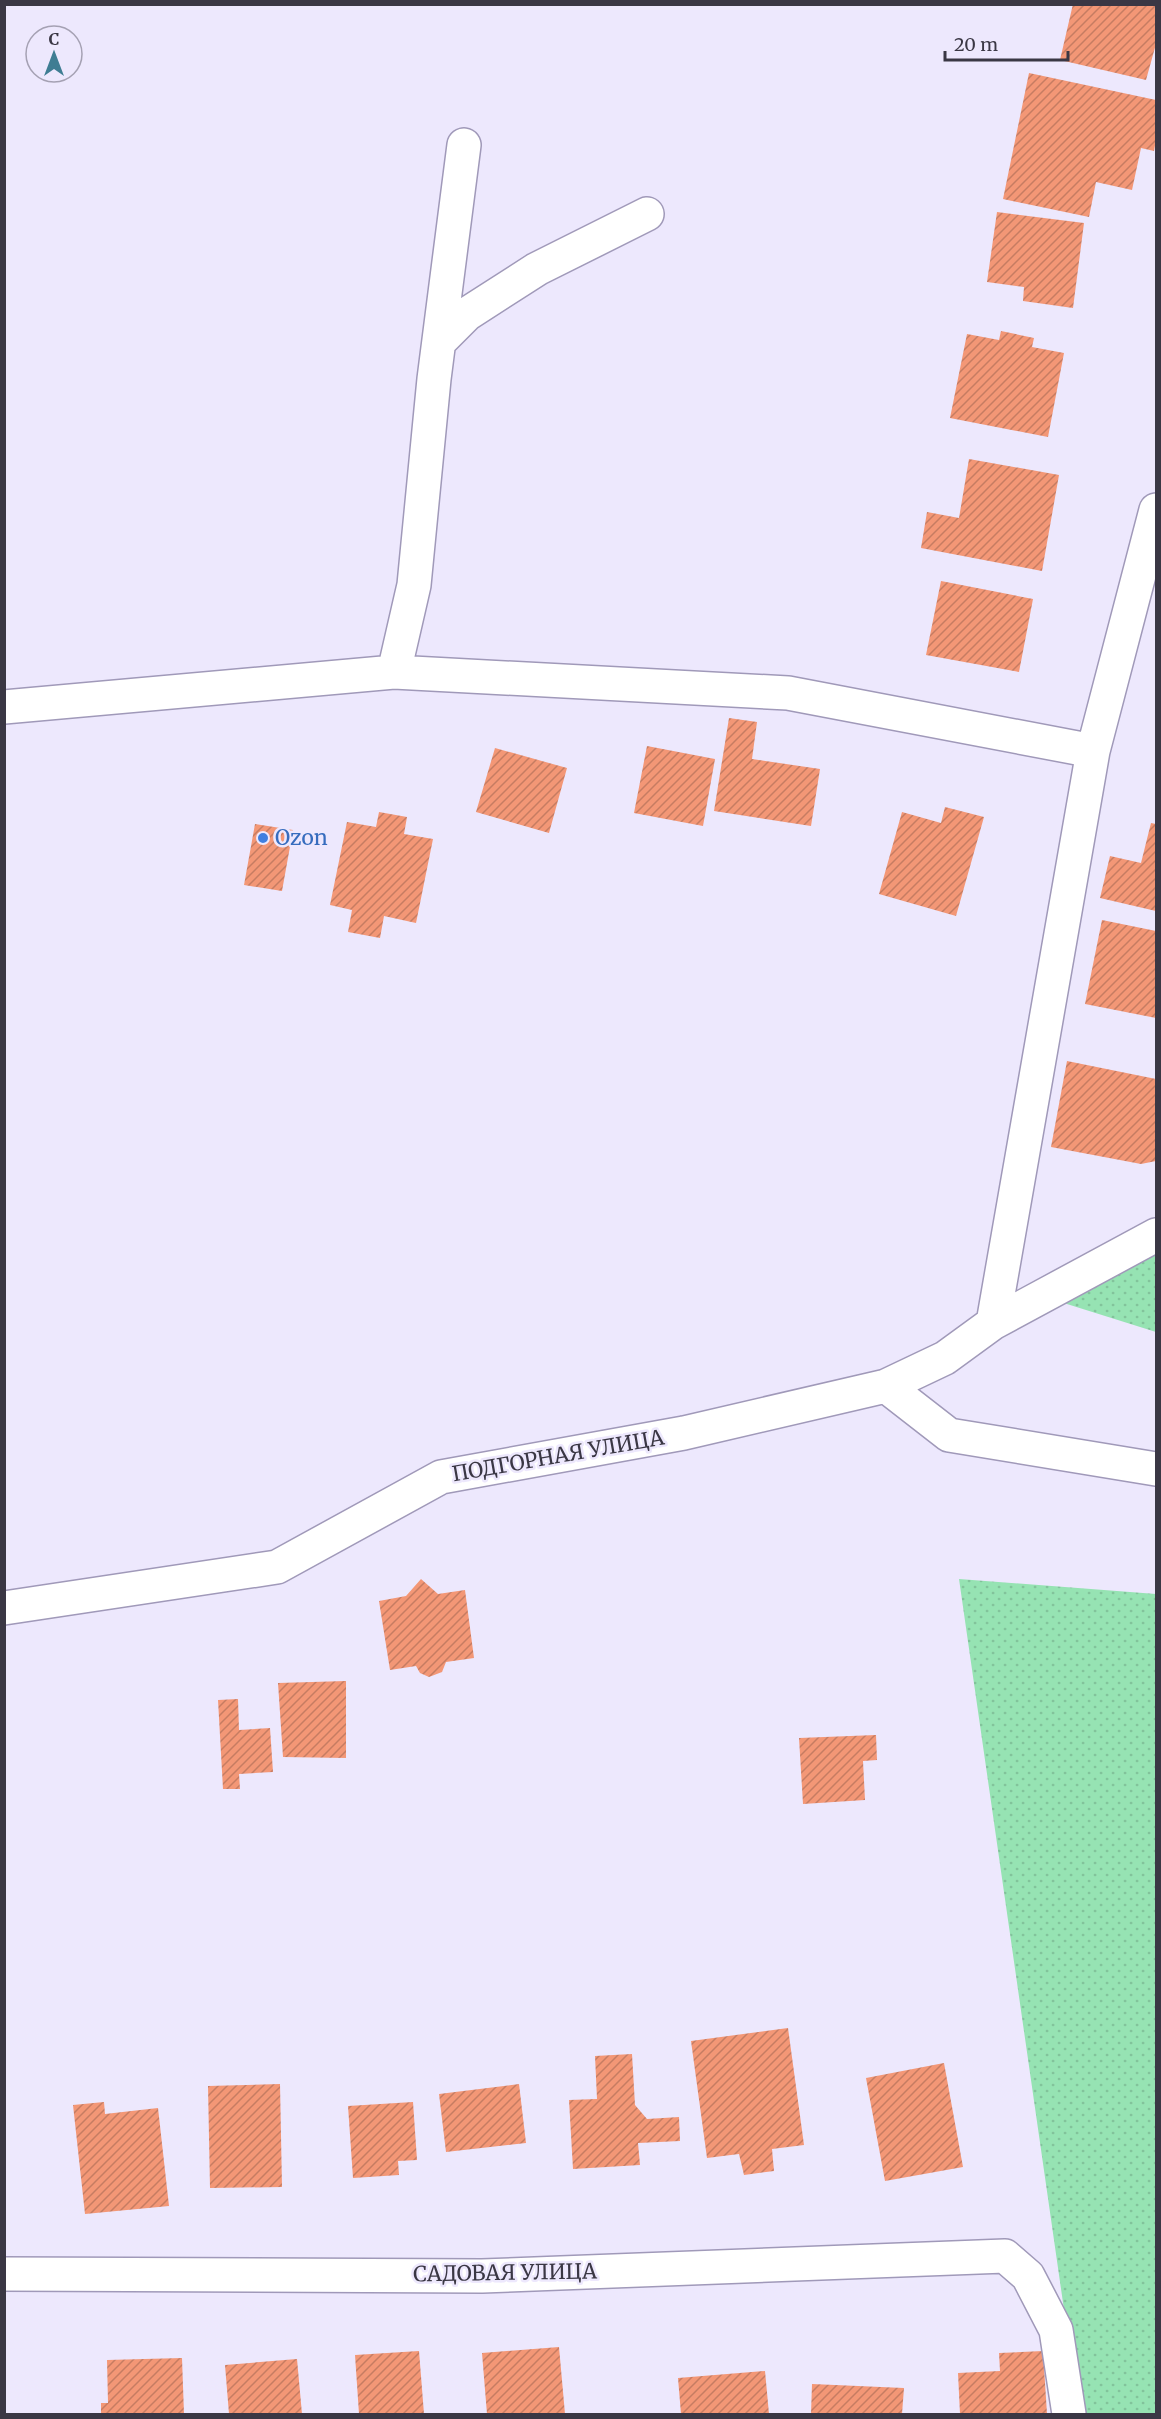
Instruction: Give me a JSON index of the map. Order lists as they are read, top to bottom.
{
  "streets": {
    "street": ["ПОДГОРНАЯ УЛИЦА", "САДОВАЯ УЛИЦА"]
  },
  "places": ["Ozon"],
  "scale_bar": "20 m",
  "north": "top"
}
